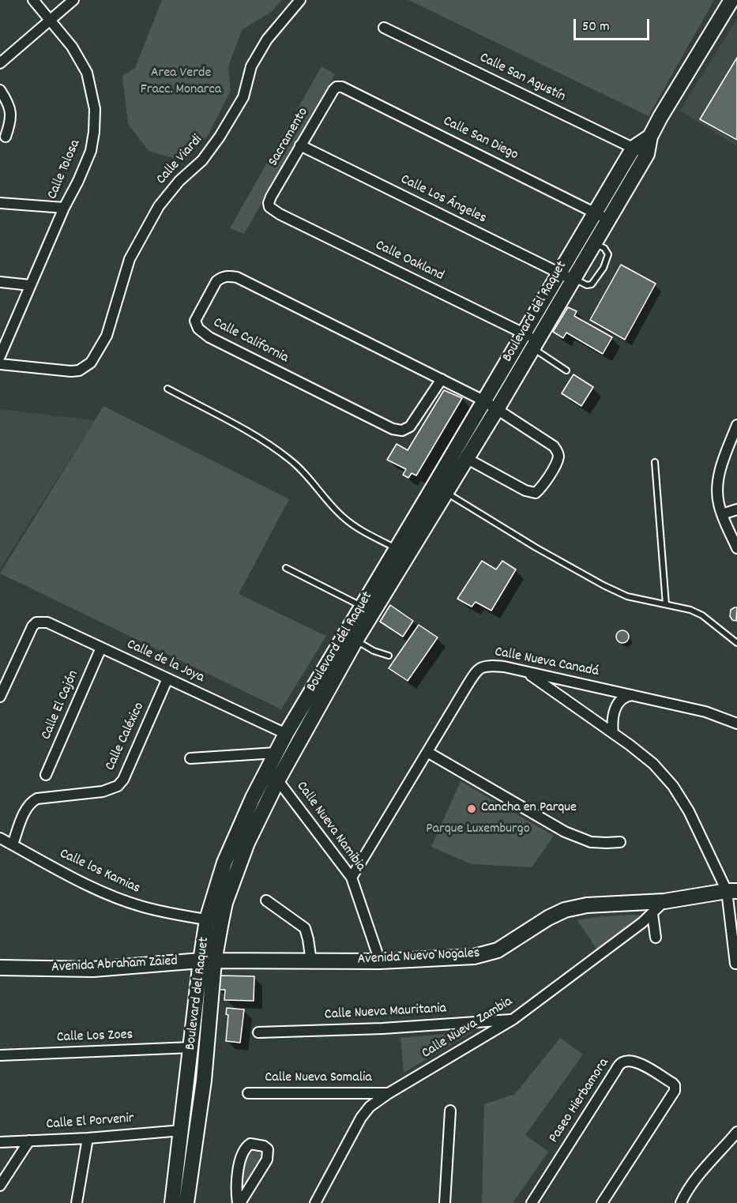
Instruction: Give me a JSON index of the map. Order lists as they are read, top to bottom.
{
  "streets": {
    "street": [
      "Calle San Agustín",
      "Sacramento",
      "Calle San Diego",
      "Calle Viardi",
      "Calle Tolosa",
      "Calle Los Ángeles",
      "Calle Oakland",
      "Boulevard del Raquet",
      "Calle California",
      "Calle de la Joya",
      "Calle Nueva Canadá",
      "Calle El Cajón",
      "Calle Caléxico",
      "Calle Nueva Namibia",
      "Calle los Kamias",
      "Avenida Nuevo Nogales",
      "Avenida Abraham Zaied",
      "Calle Nueva Mauritania",
      "Calle Nueva Zambia",
      "Calle Los Zoes",
      "Calle Nueva Somalia",
      "Paseo Hierbamora",
      "Calle El Porvenir"
    ]
  },
  "crossings": [
    ["Calle San Agustín", "Boulevard del Raquet"],
    ["Sacramento", "Calle San Diego"],
    ["Sacramento", "Calle Los Ángeles"],
    ["Sacramento", "Calle Oakland"],
    ["Calle San Diego", "Boulevard del Raquet"],
    ["Calle Los Ángeles", "Boulevard del Raquet"],
    ["Calle Oakland", "Boulevard del Raquet"],
    ["Boulevard del Raquet", "Calle California"],
    ["Boulevard del Raquet", "Calle de la Joya"],
    ["Boulevard del Raquet", "Calle Nueva Namibia"],
    ["Boulevard del Raquet", "Calle los Kamias"],
    ["Boulevard del Raquet", "Avenida Nuevo Nogales"],
    ["Boulevard del Raquet", "Avenida Abraham Zaied"],
    ["Boulevard del Raquet", "Calle Los Zoes"],
    ["Boulevard del Raquet", "Calle El Porvenir"],
    ["Calle de la Joya", "Calle El Cajón"],
    ["Calle de la Joya", "Calle Caléxico"],
    ["Calle Nueva Canadá", "Calle Nueva Namibia"],
    ["Calle Caléxico", "Calle los Kamias"],
    ["Calle Nueva Namibia", "Avenida Nuevo Nogales"],
    ["Avenida Nuevo Nogales", "Avenida Abraham Zaied"],
    ["Avenida Nuevo Nogales", "Calle Nueva Zambia"],
    ["Calle Nueva Mauritania", "Calle Nueva Zambia"],
    ["Calle Nueva Zambia", "Calle Nueva Somalia"]
  ],
  "parks": ["Area Verde Fracc. Monarca", "Parque Luxemburgo"],
  "places": ["Cancha en Parque"],
  "scale_bar": "50 m"
}
